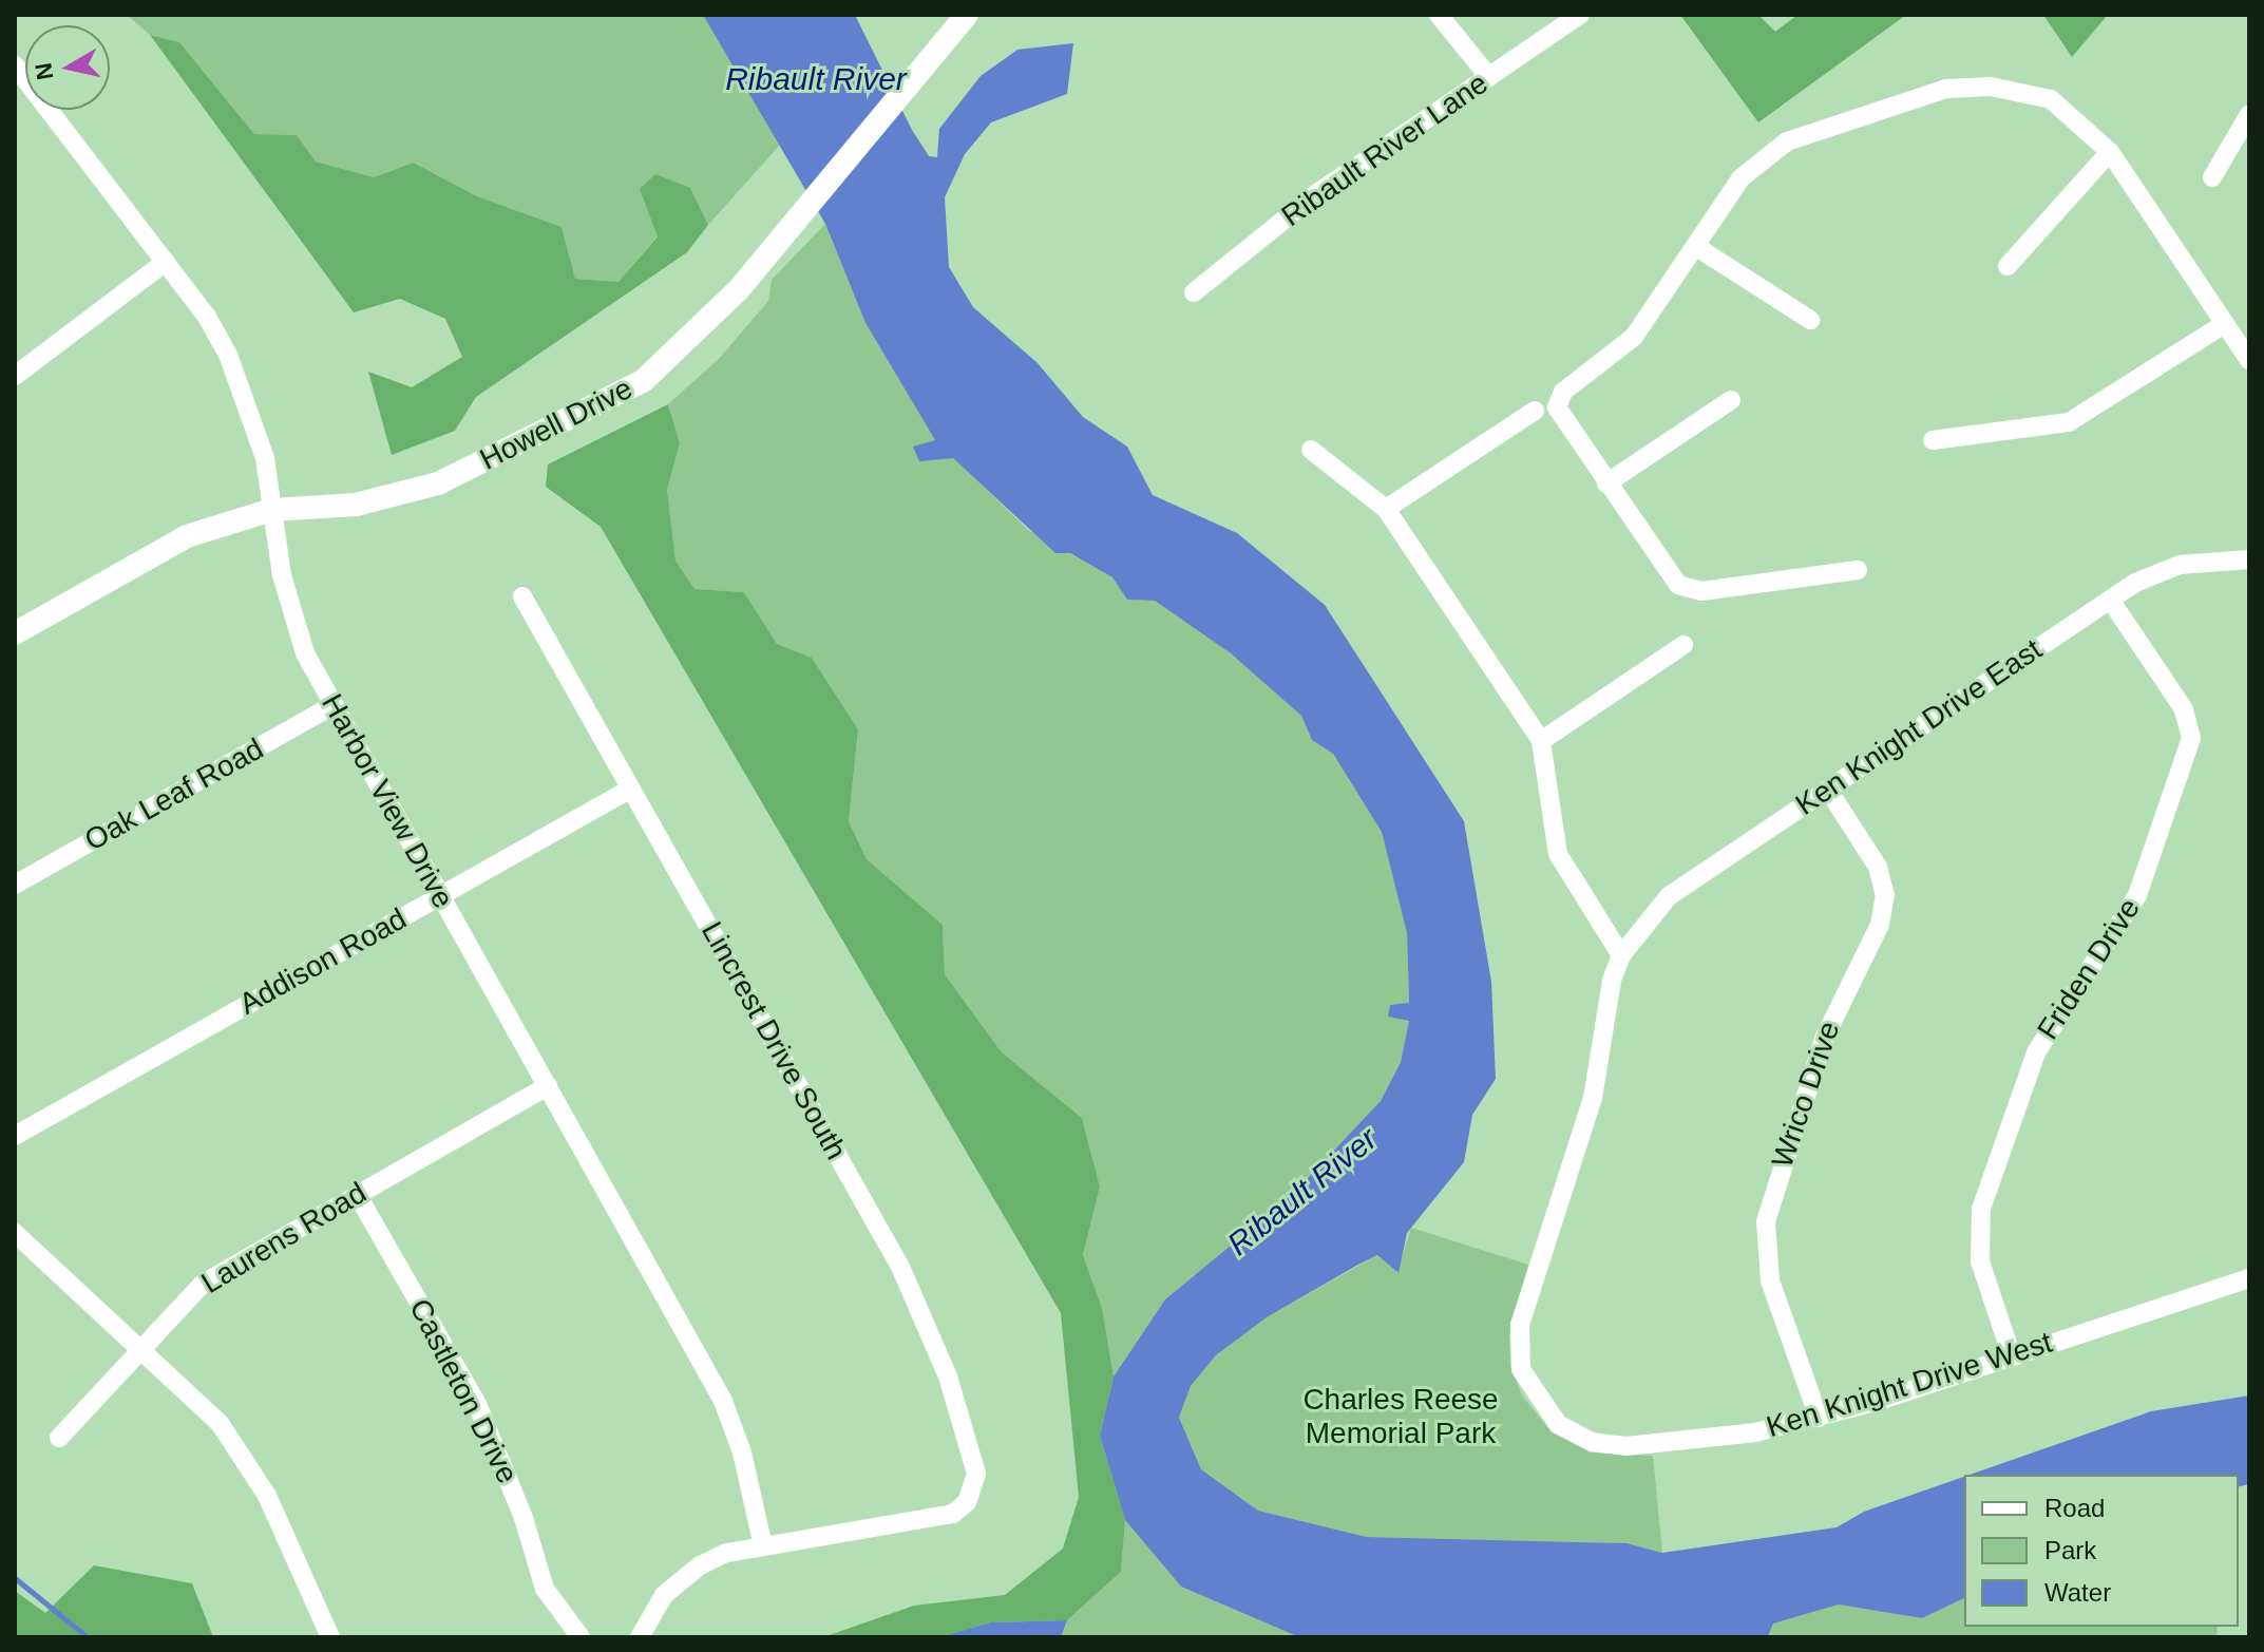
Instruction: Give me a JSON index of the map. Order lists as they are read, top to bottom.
{
  "streets": {
    "street": [
      "Ribault River Lane",
      "Howell Drive",
      "Ken Knight Drive East",
      "Oak Leaf Road",
      "Harbor View Drive",
      "Addison Road",
      "Friden Drive",
      "Lincrest Drive South",
      "Wrico Drive",
      "Laurens Road",
      "Ken Knight Drive West",
      "Castleton Drive"
    ]
  },
  "crossings": [
    ["Howell Drive", "Harbor View Drive"],
    ["Ken Knight Drive East", "Friden Drive"],
    ["Ken Knight Drive East", "Wrico Drive"],
    ["Ken Knight Drive East", "Ken Knight Drive West"],
    ["Oak Leaf Road", "Harbor View Drive"],
    ["Harbor View Drive", "Addison Road"],
    ["Harbor View Drive", "Lincrest Drive South"],
    ["Harbor View Drive", "Laurens Road"],
    ["Addison Road", "Lincrest Drive South"],
    ["Friden Drive", "Ken Knight Drive West"],
    ["Wrico Drive", "Ken Knight Drive West"],
    ["Laurens Road", "Castleton Drive"]
  ],
  "water": ["Ribault River"],
  "parks": ["Charles Reese Memorial Park"],
  "legend": ["Road", "Park", "Water"],
  "north": "left"
}
